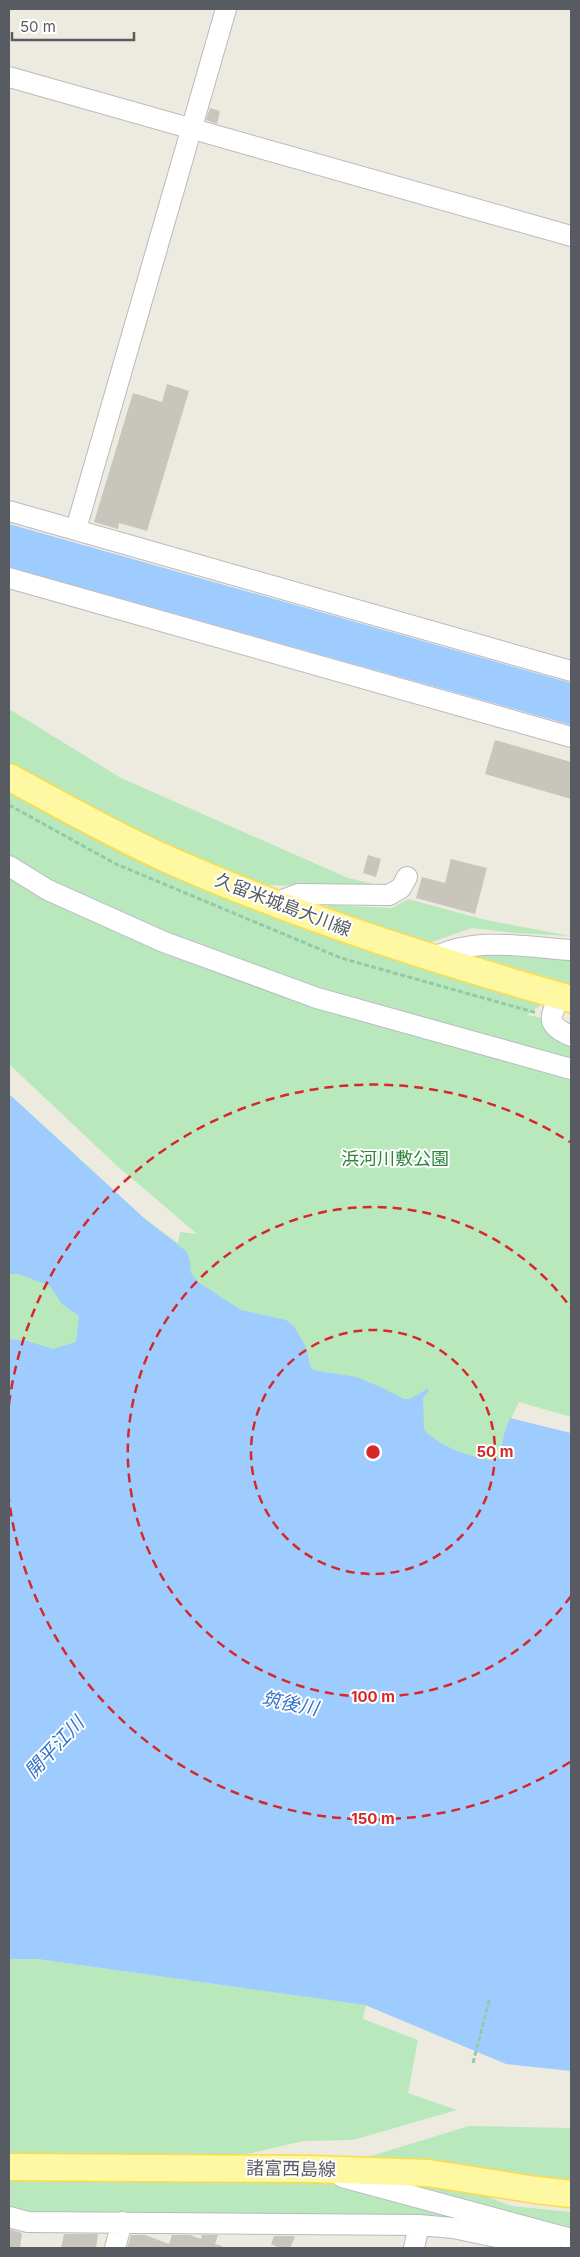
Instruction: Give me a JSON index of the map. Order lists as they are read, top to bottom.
{
  "streets": {
    "main road": ["久留米城島大川線", "諸富西島線"]
  },
  "water": ["筑後川", "開平江川"],
  "parks": ["浜河川敷公園"],
  "scale_bar": "50 m",
  "rings": ["50 m", "100 m", "150 m"]
}
